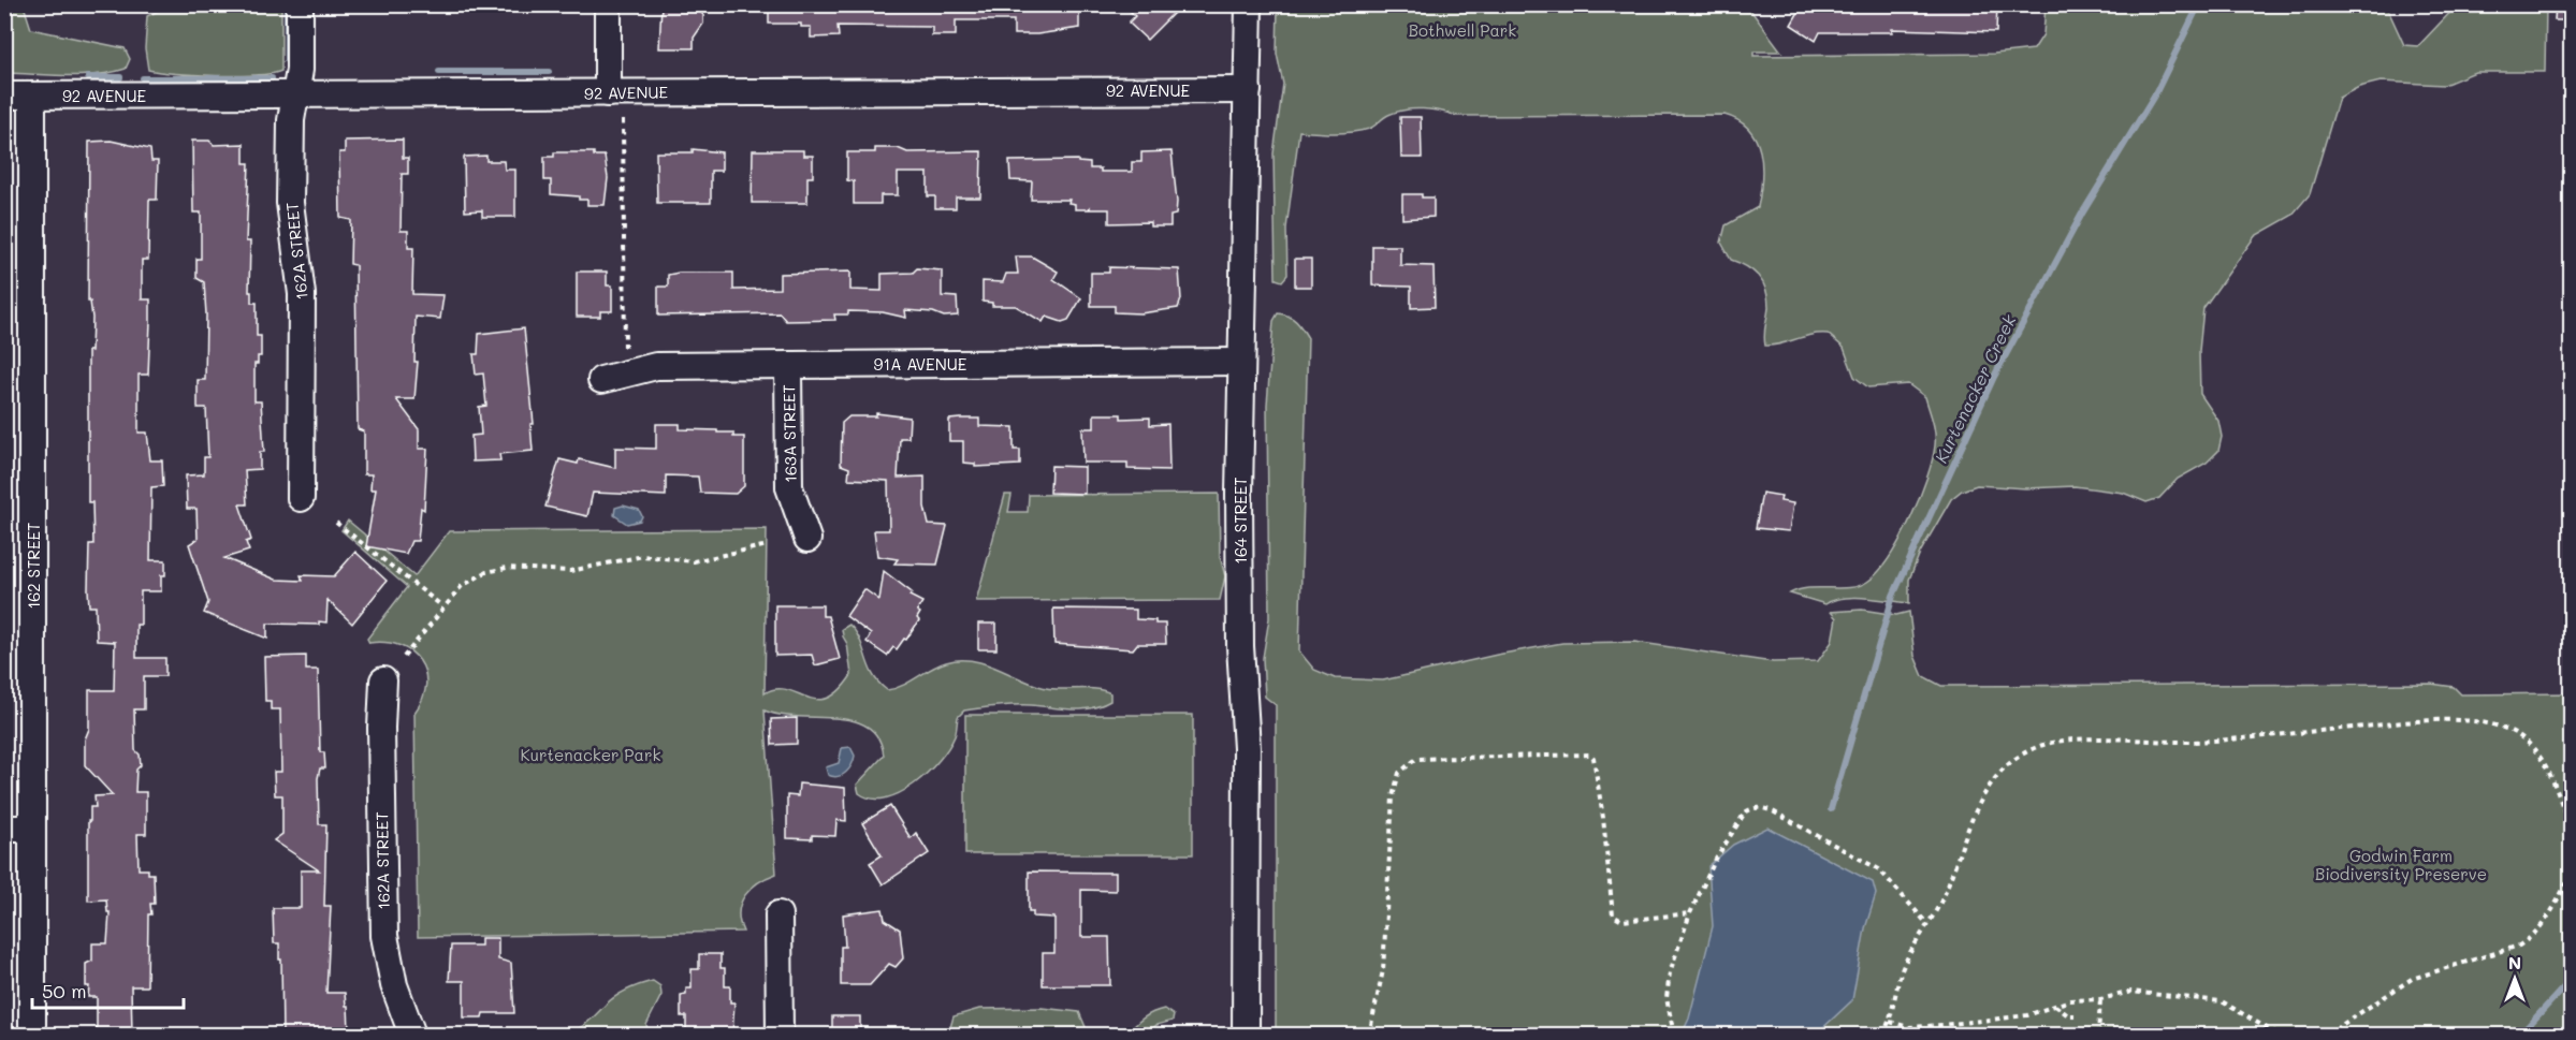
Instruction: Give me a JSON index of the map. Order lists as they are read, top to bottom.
{
  "streets": {
    "street": [
      "92 AVENUE",
      "162A STREET",
      "91A AVENUE",
      "163A STREET",
      "164 STREET",
      "162 STREET"
    ]
  },
  "crossings": [
    ["92 AVENUE", "162A STREET"],
    ["92 AVENUE", "164 STREET"],
    ["92 AVENUE", "162 STREET"],
    ["91A AVENUE", "163A STREET"],
    ["91A AVENUE", "164 STREET"]
  ],
  "water": ["Kurtenacker Creek"],
  "parks": ["Bothwell Park", "Kurtenacker Park", "Godwin Farm Biodiversity Preserve"],
  "scale_bar": "50 m",
  "north": "top"
}
